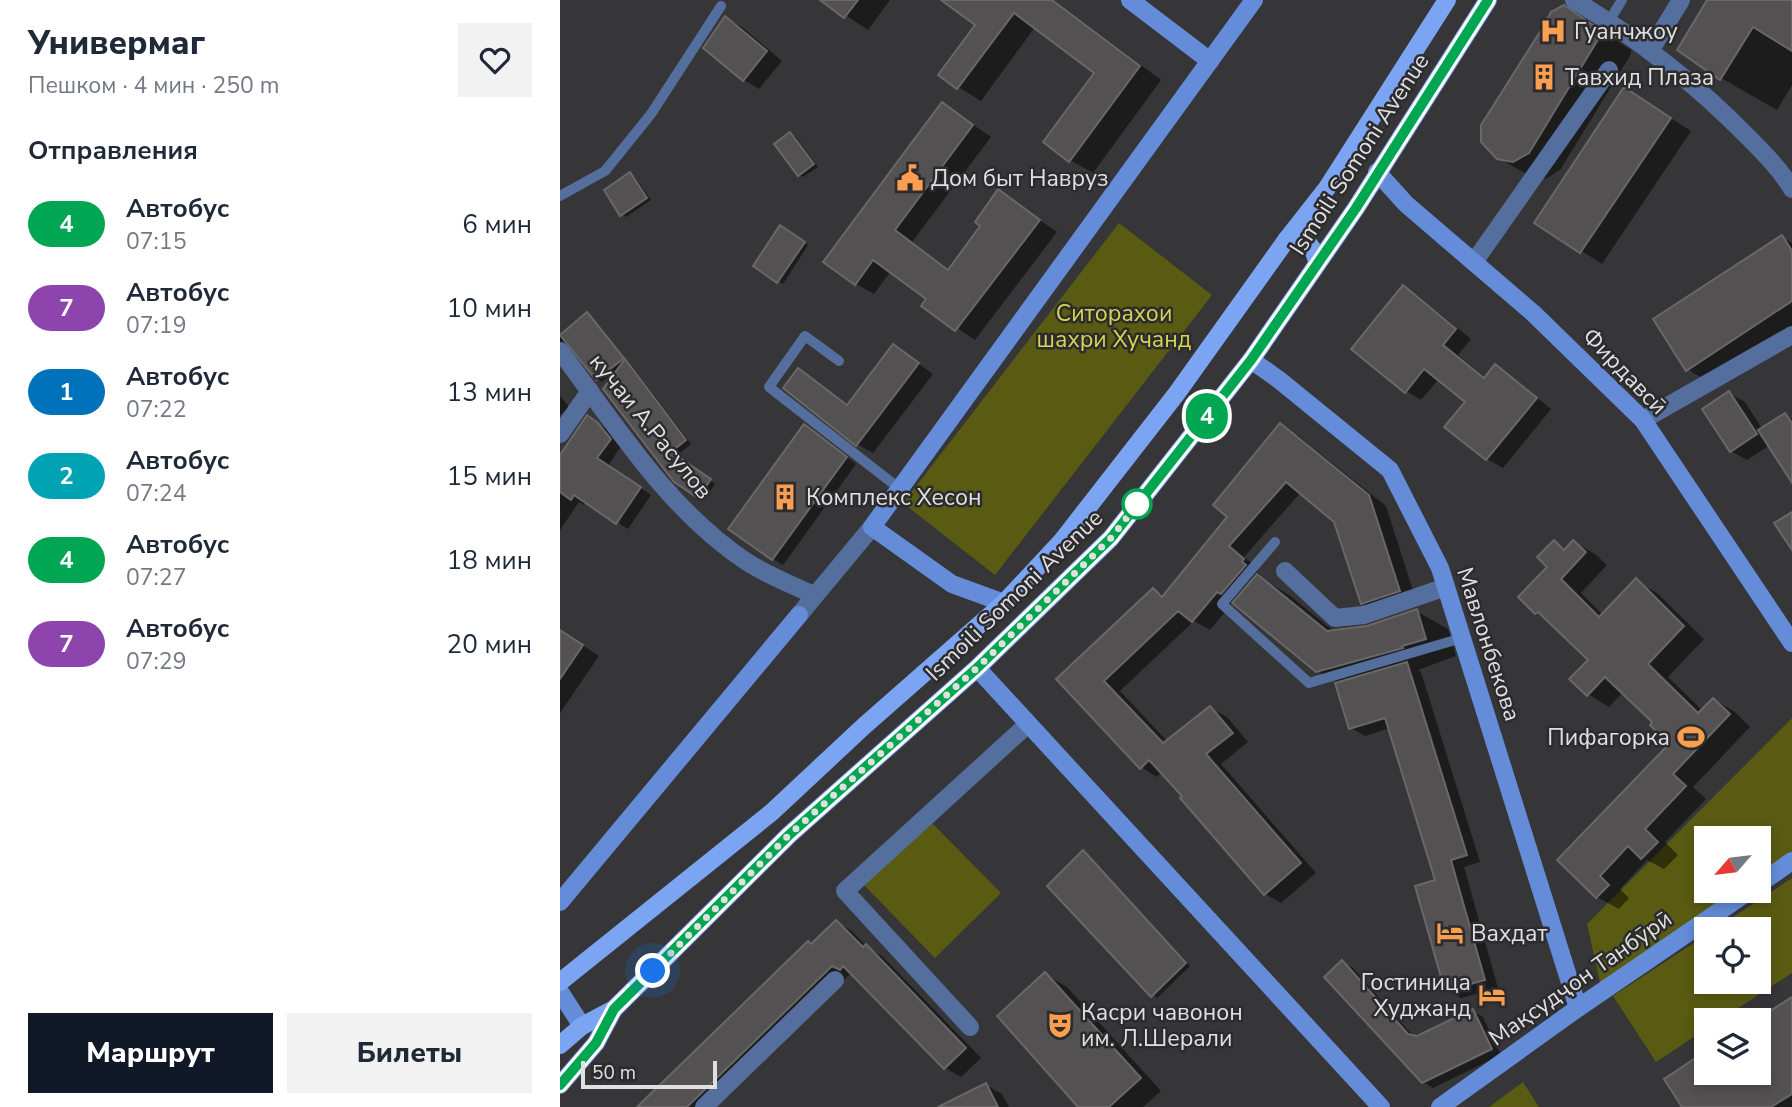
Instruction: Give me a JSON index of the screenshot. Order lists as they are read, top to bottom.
{
  "streets": {
    "main road": ["Ismoili Somoni Avenue"],
    "street": [
      "Фирдавсӣ",
      "кучаи А.Расулов",
      "Мавлонбекова",
      "Мақсудҷон Танбӯрӣ"
    ]
  },
  "crossings": [
    ["Ismoili Somoni Avenue", "Фирдавсӣ"],
    ["Ismoili Somoni Avenue", "Мавлонбекова"],
    ["Мавлонбекова", "Мақсудҷон Танбӯрӣ"]
  ],
  "parks": ["Ситорахои шахри Хучанд"],
  "places": {
    "hospital": ["Гуанчжоу"],
    "building": ["Тавхид Плаза", "Комплекс Хесон"],
    "public building": ["Дом быт Навруз"],
    "sports": ["Пифагорка"],
    "hotel": ["Вахдат", "Гостиница Худжанд"],
    "theatre": ["Касри чавонон им. Л.Шерали"]
  },
  "lines": ["bus line 4"],
  "scale_bar": "50 m",
  "north": "bottom left",
  "page": {
    "heading": [
      ["Универмаг", "Пешком · 4 мин · 250 m"],
      "Отправления"
    ],
    "on_map": "4",
    "list": [
      {
        "mark": "4",
        "name": "Автобус",
        "note": "07:15",
        "value": "6 мин"
      },
      {
        "mark": "7",
        "name": "Автобус",
        "note": "07:19",
        "value": "10 мин"
      },
      {
        "mark": "1",
        "name": "Автобус",
        "note": "07:22",
        "value": "13 мин"
      },
      {
        "mark": "2",
        "name": "Автобус",
        "note": "07:24",
        "value": "15 мин"
      },
      {
        "mark": "4",
        "name": "Автобус",
        "note": "07:27",
        "value": "18 мин"
      },
      {
        "mark": "7",
        "name": "Автобус",
        "note": "07:29",
        "value": "20 мин"
      }
    ],
    "buttons": ["Маршрут", "Билеты"],
    "scale": "50 m"
  }
}
